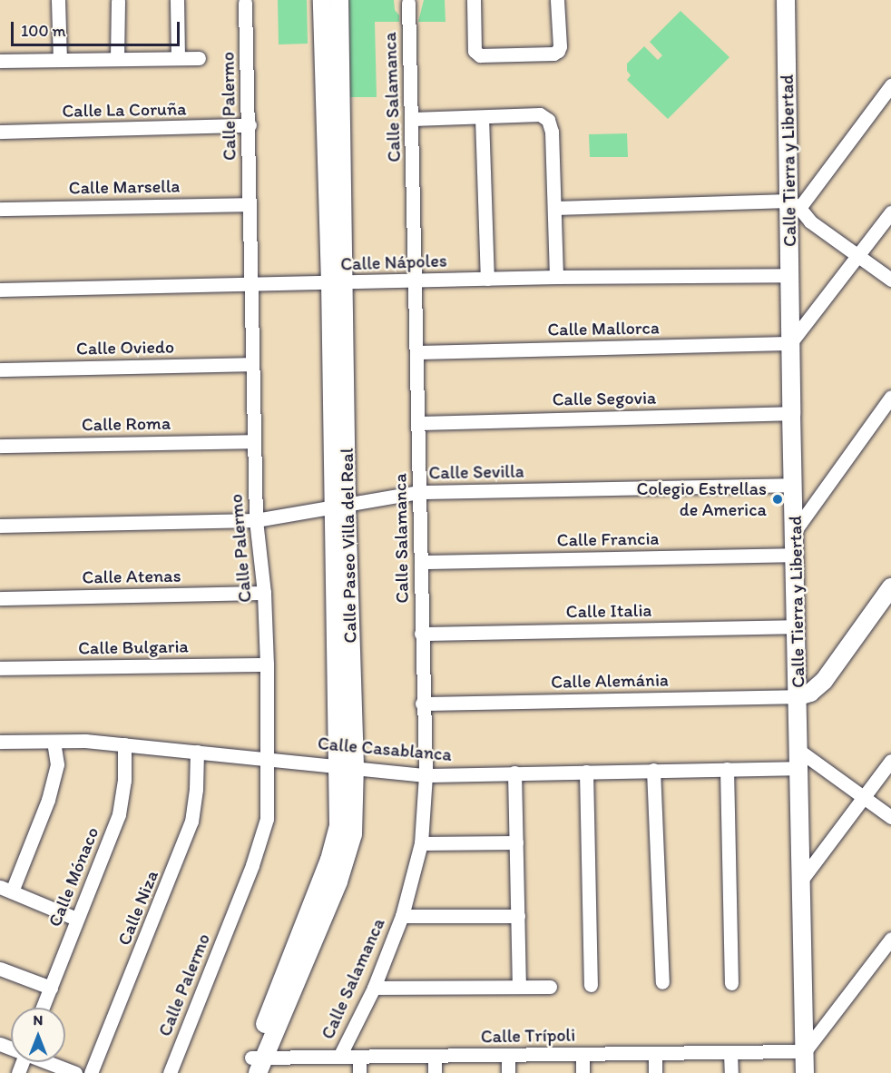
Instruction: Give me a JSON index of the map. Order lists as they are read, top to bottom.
{
  "streets": {
    "street": [
      "Calle Salamanca",
      "Calle Palermo",
      "Calle La Coruña",
      "Calle Tierra y Libertad",
      "Calle Marsella",
      "Calle Nápoles",
      "Calle Mallorca",
      "Calle Oviedo",
      "Calle Segovia",
      "Calle Roma",
      "Calle Sevilla",
      "Calle Francia",
      "Calle Paseo Villa del Real",
      "Calle Atenas",
      "Calle Italia",
      "Calle Bulgaria",
      "Calle Alemánia",
      "Calle Casablanca",
      "Calle Mónaco",
      "Calle Niza",
      "Calle Trípoli"
    ]
  },
  "crossings": [
    ["Calle Salamanca", "Calle Nápoles"],
    ["Calle Salamanca", "Calle Mallorca"],
    ["Calle Salamanca", "Calle Segovia"],
    ["Calle Salamanca", "Calle Sevilla"],
    ["Calle Salamanca", "Calle Francia"],
    ["Calle Salamanca", "Calle Italia"],
    ["Calle Salamanca", "Calle Alemánia"],
    ["Calle Salamanca", "Calle Casablanca"],
    ["Calle Salamanca", "Calle Trípoli"],
    ["Calle Palermo", "Calle La Coruña"],
    ["Calle Palermo", "Calle Marsella"],
    ["Calle Palermo", "Calle Nápoles"],
    ["Calle Palermo", "Calle Oviedo"],
    ["Calle Palermo", "Calle Roma"],
    ["Calle Palermo", "Calle Sevilla"],
    ["Calle Palermo", "Calle Atenas"],
    ["Calle Palermo", "Calle Bulgaria"],
    ["Calle Palermo", "Calle Casablanca"],
    ["Calle Tierra y Libertad", "Calle Nápoles"],
    ["Calle Tierra y Libertad", "Calle Mallorca"],
    ["Calle Tierra y Libertad", "Calle Segovia"],
    ["Calle Tierra y Libertad", "Calle Sevilla"],
    ["Calle Tierra y Libertad", "Calle Francia"],
    ["Calle Tierra y Libertad", "Calle Italia"],
    ["Calle Tierra y Libertad", "Calle Alemánia"],
    ["Calle Tierra y Libertad", "Calle Casablanca"],
    ["Calle Tierra y Libertad", "Calle Trípoli"],
    ["Calle Nápoles", "Calle Paseo Villa del Real"],
    ["Calle Sevilla", "Calle Paseo Villa del Real"],
    ["Calle Paseo Villa del Real", "Calle Casablanca"],
    ["Calle Paseo Villa del Real", "Calle Trípoli"],
    ["Calle Casablanca", "Calle Mónaco"],
    ["Calle Casablanca", "Calle Niza"]
  ],
  "places": ["Colegio Estrellas de America"],
  "scale_bar": "100 m",
  "north": "top"
}
